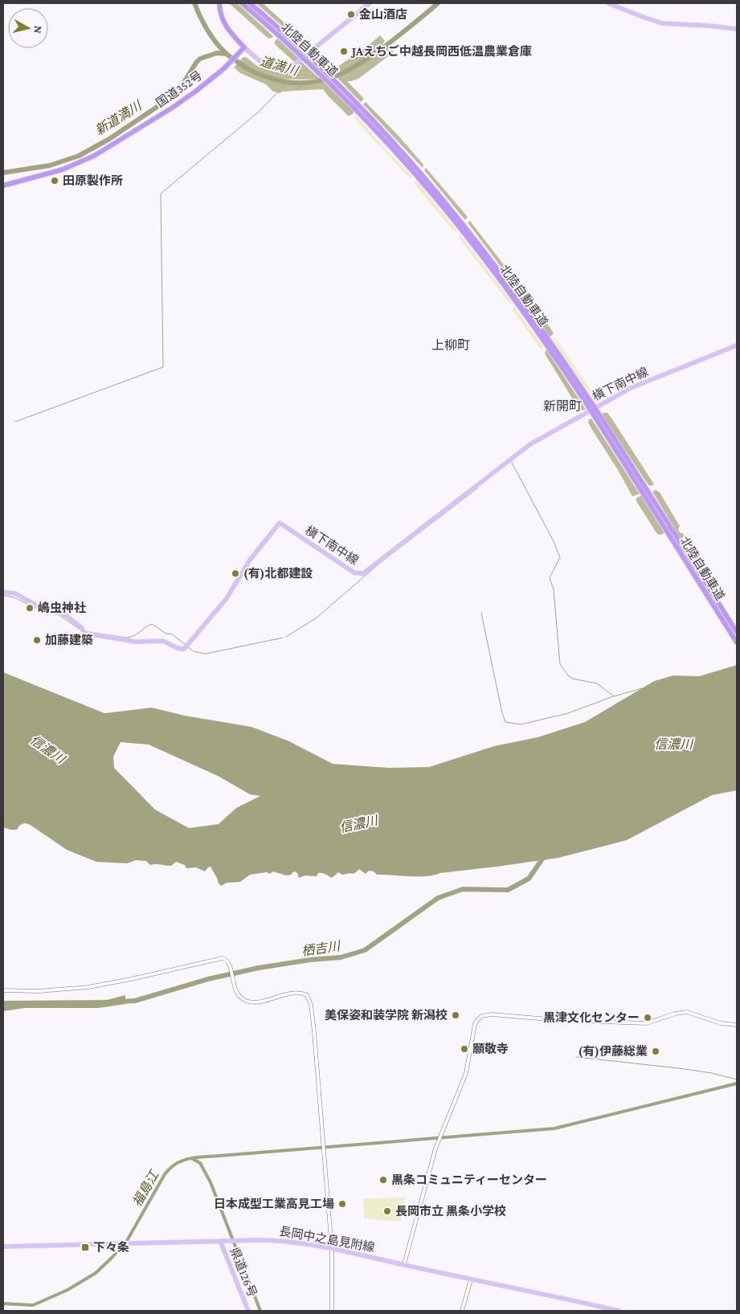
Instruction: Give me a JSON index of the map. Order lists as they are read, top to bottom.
{
  "streets": {
    "highway": ["北陸自動車道", "国道352号"],
    "main road": ["槇下南中線", "長岡中之島見附線", "県道126号"]
  },
  "crossings": [
    ["長岡中之島見附線", "県道126号"]
  ],
  "districts": ["上柳町", "新開町"],
  "water": [
    "道満川",
    "新道満川",
    "信濃川",
    "栖吉川",
    "福島江"
  ],
  "places": {
    "other": [
      "金山酒店",
      "JAえちご中越長岡西低温農業倉庫",
      "田原製作所",
      "(有)北都建設",
      "嶋虫神社",
      "加藤建築",
      "美保姿和装学院 新潟校",
      "黒津文化センター",
      "願敬寺",
      "(有)伊藤総業",
      "黒条コミュニティーセンター",
      "日本成型工業高見工場",
      "長岡市立 黒条小学校"
    ],
    "transit": ["下々条"]
  },
  "north": "right"
}
